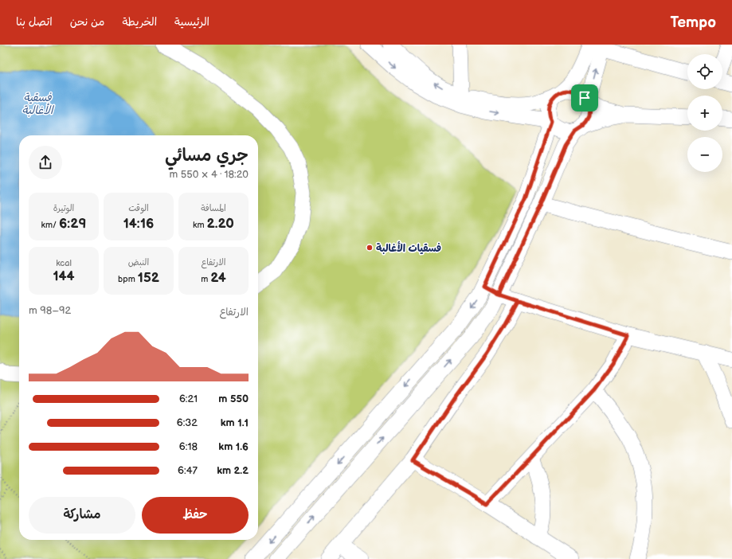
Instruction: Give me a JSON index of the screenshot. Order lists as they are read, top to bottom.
{
  "water": ["فسقية الأغالبة"],
  "places": ["فسقيات الأغالبة"],
  "page": {
    "header": "Tempo",
    "nav": [
      "الرئيسية",
      "الخريطة",
      "من نحن",
      "اتصل بنا"
    ],
    "map_buttons": ["+", "−"],
    "heading": ["جري مسائي", "18:20 · 4 × 550 m"],
    "stats": [
      ["المسافة", "2.20 km"],
      ["الوقت", "14:16"],
      ["الوتيرة", "6:29 /km"],
      ["الارتفاع", "24 m"],
      ["النبض", "152 bpm"],
      ["kcal", "144"]
    ],
    "chart": ["الارتفاع", "92–98 m"],
    "list": [
      {
        "name": "550 m",
        "note": "6:21"
      },
      {
        "name": "1.1 km",
        "note": "6:32"
      },
      {
        "name": "1.6 km",
        "note": "6:18"
      },
      {
        "name": "2.2 km",
        "note": "6:47"
      }
    ],
    "buttons": ["حفظ", "مشاركة"]
  }
}
